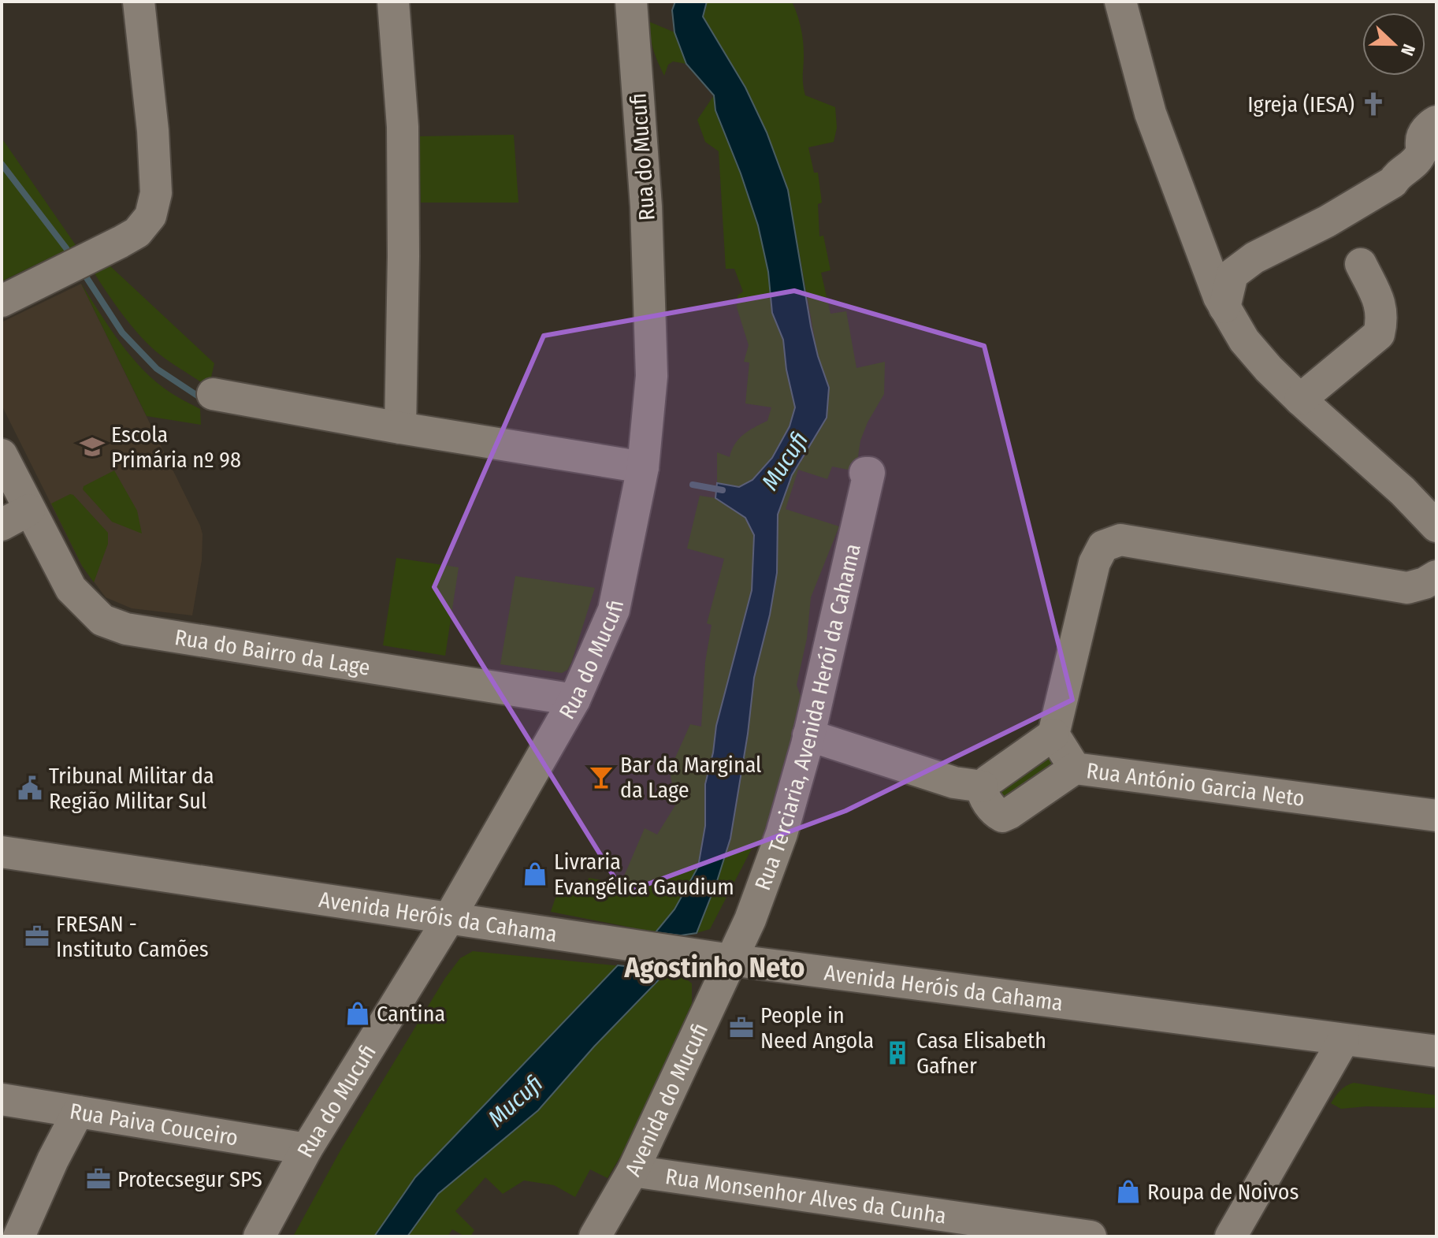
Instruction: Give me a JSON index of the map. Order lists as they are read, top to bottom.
{
  "streets": {
    "street": [
      "Rua do Mucufi",
      "Rua do Bairro da Lage",
      "Rua Terciaria, Avenida Herói da Cahama",
      "Rua António Garcia Neto",
      "Avenida Heróis da Cahama",
      "Avenida do Mucufi",
      "Rua Paiva Couceiro",
      "Rua Monsenhor Alves da Cunha"
    ]
  },
  "crossings": [
    ["Rua do Mucufi", "Rua do Bairro da Lage"],
    ["Rua do Mucufi", "Avenida Heróis da Cahama"],
    ["Rua do Mucufi", "Rua Paiva Couceiro"],
    ["Rua Terciaria, Avenida Herói da Cahama", "Avenida Heróis da Cahama"],
    ["Rua Terciaria, Avenida Herói da Cahama", "Avenida do Mucufi"],
    ["Avenida Heróis da Cahama", "Avenida do Mucufi"],
    ["Avenida do Mucufi", "Rua Monsenhor Alves da Cunha"]
  ],
  "districts": ["Agostinho Neto"],
  "water": ["Mucufi"],
  "places": {
    "church": ["Igreja (IESA)"],
    "school or university": ["Escola Primária nº 98"],
    "bar": ["Bar da Marginal da Lage"],
    "public building": ["Tribunal Militar da Região Militar Sul"],
    "shop": ["Livraria Evangélica Gaudium", "Cantina", "Roupa de Noivos"],
    "office": ["FRESAN - Instituto Camões", "People in Need Angola", "Protecsegur SPS"],
    "building": ["Casa Elisabeth Gafner"]
  },
  "north": "right"
}
